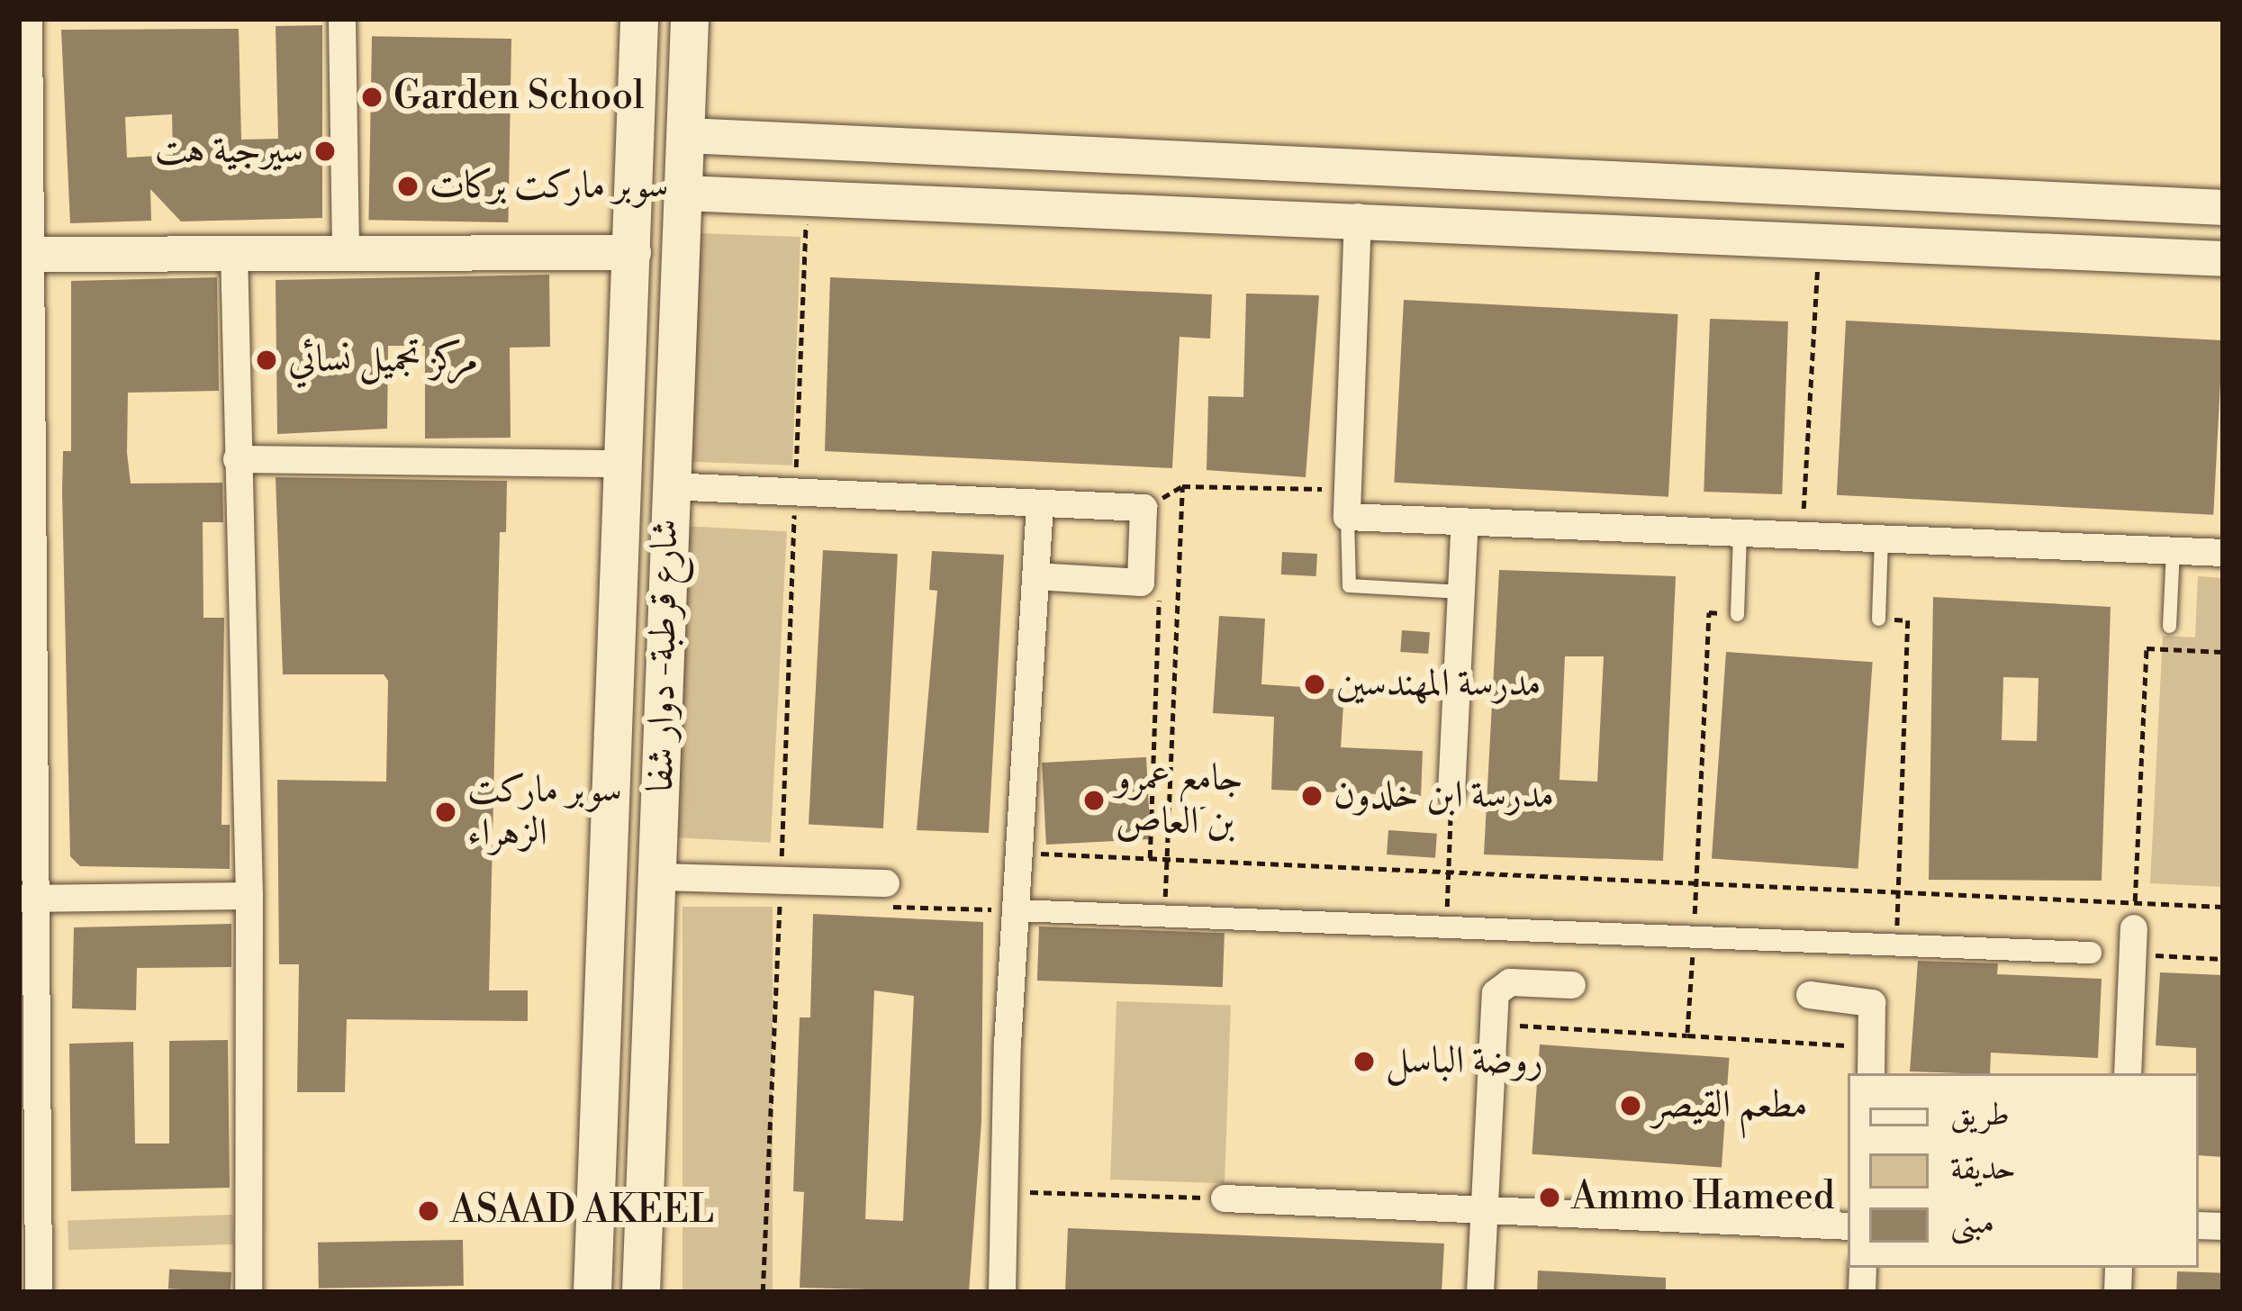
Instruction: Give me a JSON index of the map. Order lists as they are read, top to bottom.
{
  "streets": {
    "main road": ["شارع قرطبة- دوار شفا"]
  },
  "places": [
    "Garden School",
    "سيرجية هت",
    "سوبر ماركت بركات",
    "مركز تجميل نسائي",
    "مدرسة المهندسين",
    "مدرسة ابن خلدون",
    "جامع عمرو بن العاص",
    "سوبر ماركت الزهراء",
    "روضة الباسل",
    "مطعم القيصر",
    "Ammo Hameed",
    "ASAAD AKEEL"
  ],
  "legend": ["طريق", "حديقة", "مبنى"]
}
